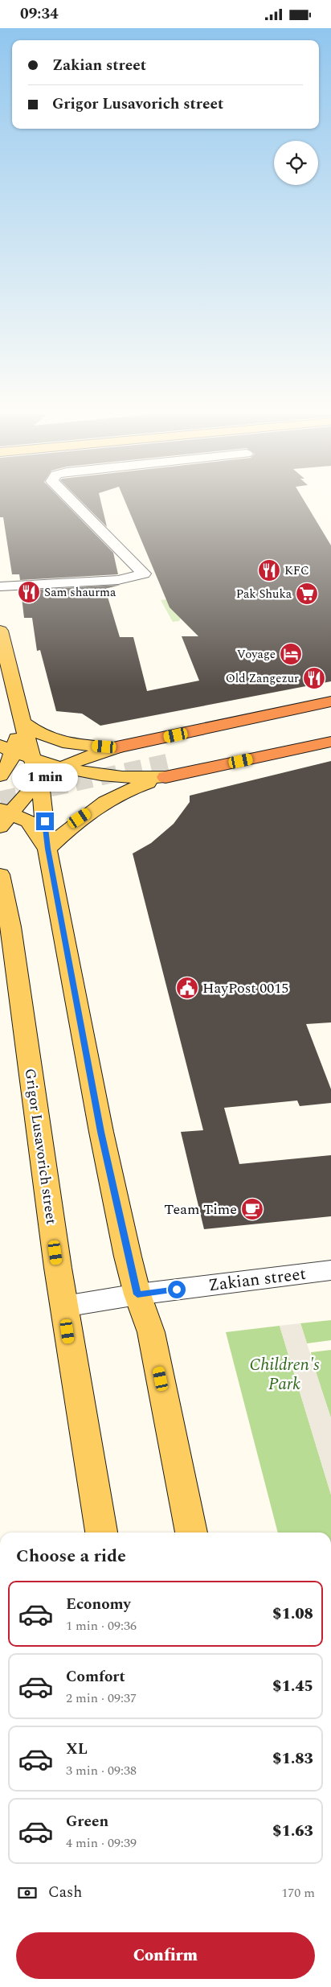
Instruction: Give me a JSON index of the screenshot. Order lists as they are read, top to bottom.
{
  "streets": {
    "main road": ["Grigor Lusavorich street"],
    "street": ["Zakian street"]
  },
  "crossings": [
    ["Grigor Lusavorich street", "Zakian street"]
  ],
  "parks": ["Children's Park"],
  "places": {
    "restaurant": ["KFC", "Sam shaurma", "Old Zangezur"],
    "supermarket": ["Pak Shuka"],
    "hotel": ["Voyage"],
    "public building": ["HayPost 0015"],
    "cafe": ["Team Time"]
  },
  "page": {
    "status": "09:34",
    "banner": ["Zakian street", "Grigor Lusavorich street"],
    "bubble": "1 min",
    "heading": "Choose a ride",
    "list": [
      {
        "name": "Economy",
        "note": "1 min · 09:36",
        "value": "$1.08"
      },
      {
        "name": "Comfort",
        "note": "2 min · 09:37",
        "value": "$1.45"
      },
      {
        "name": "XL",
        "note": "3 min · 09:38",
        "value": "$1.83"
      },
      {
        "name": "Green",
        "note": "4 min · 09:39",
        "value": "$1.63"
      }
    ],
    "pay": ["Cash", "170 m"],
    "buttons": "Confirm"
  }
}
